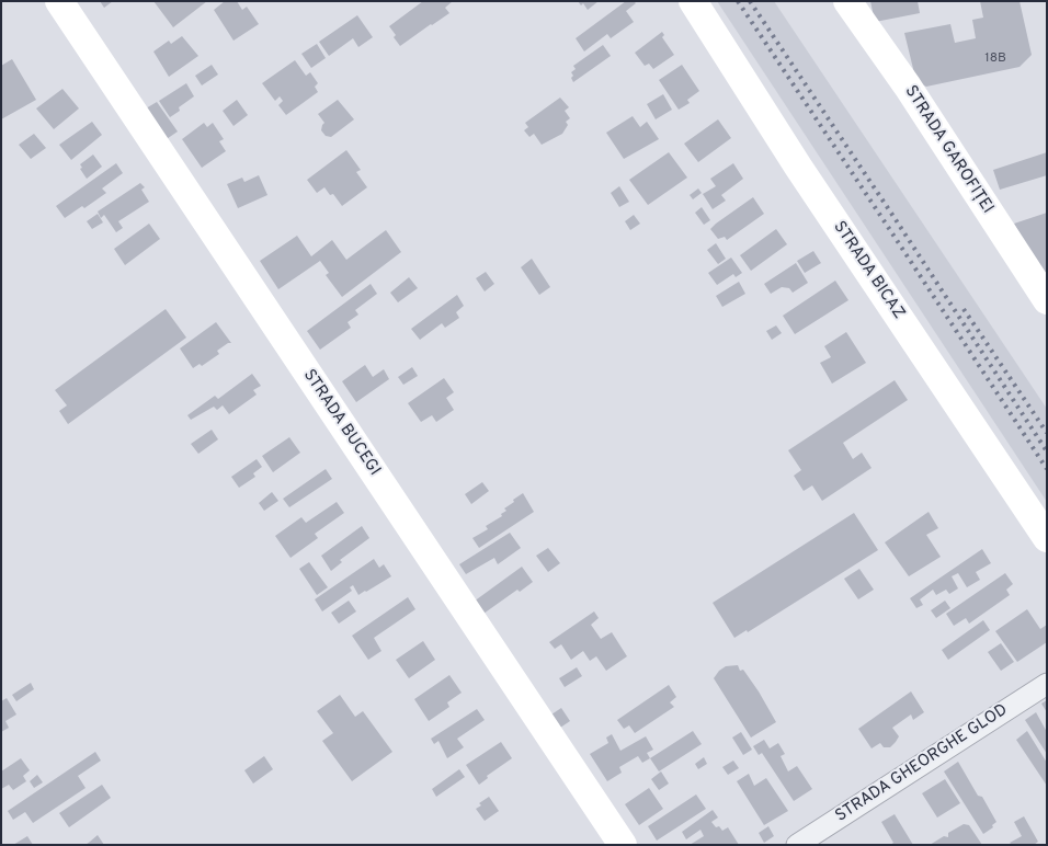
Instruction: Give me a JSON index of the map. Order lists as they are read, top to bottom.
{
  "streets": {
    "street": [
      "STRADA GAROFIȚEI",
      "STRADA BICAZ",
      "STRADA BUCEGI",
      "STRADA GHEORGHE GLOD"
    ]
  },
  "house_numbers": ["18B"]
}
